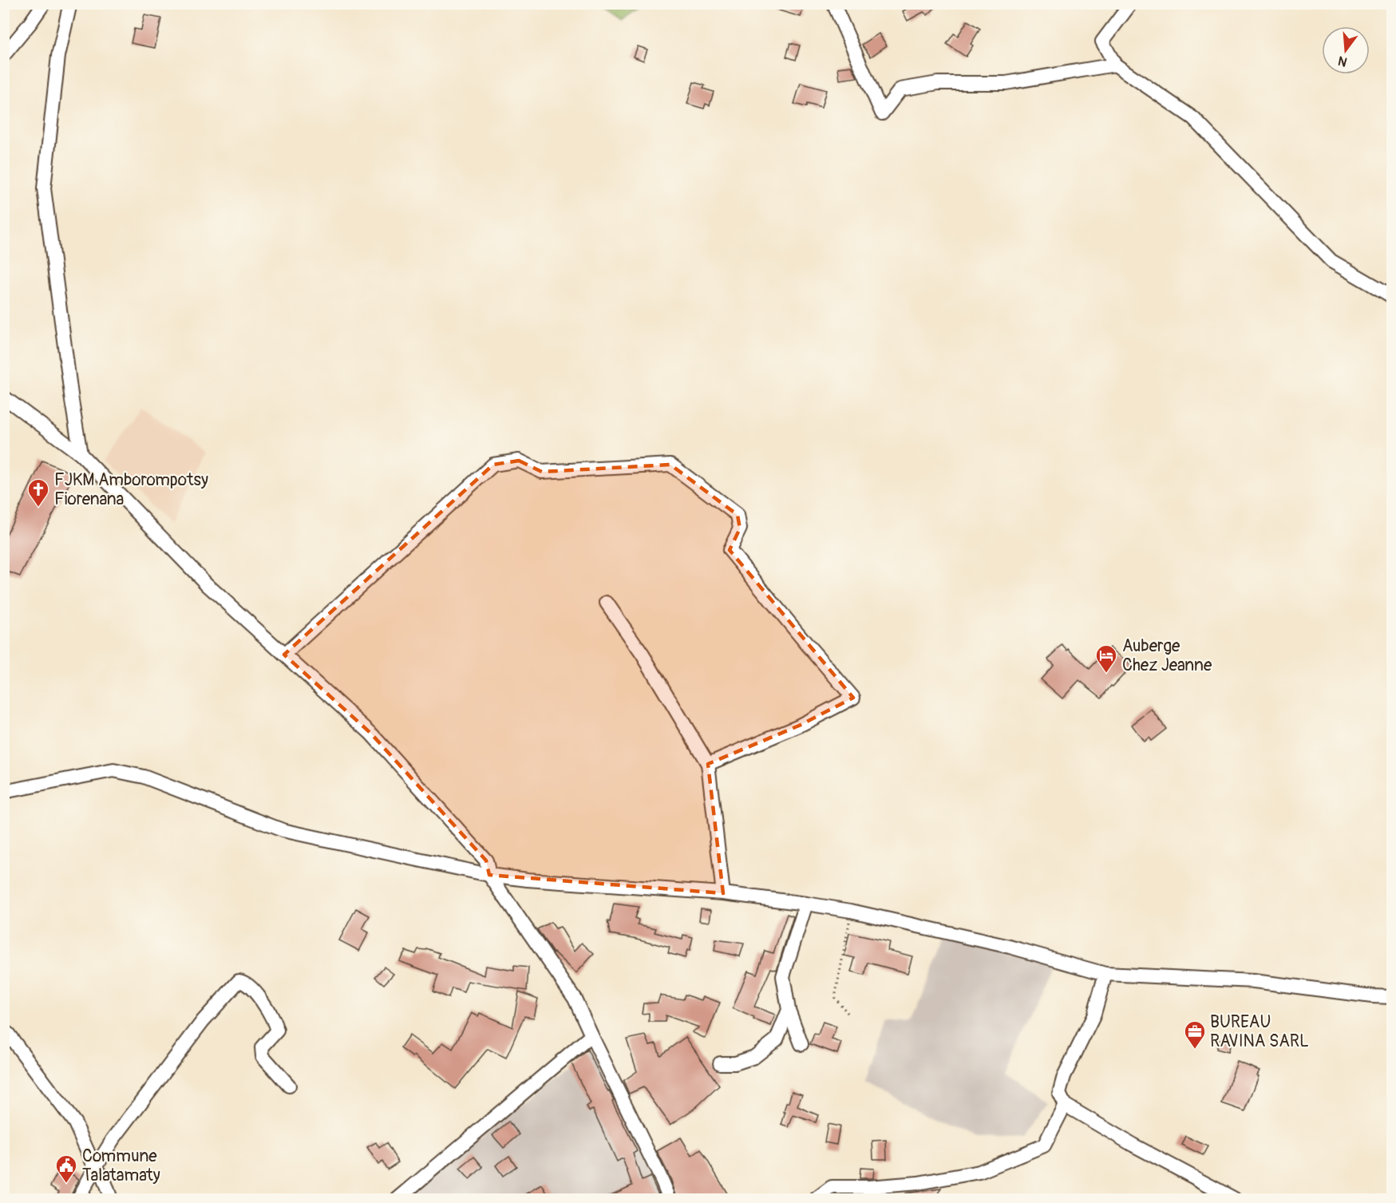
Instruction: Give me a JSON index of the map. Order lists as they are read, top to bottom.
{
  "places": {
    "church": ["FJKM Amborompotsy Fiorenana"],
    "hotel": ["Auberge Chez Jeanne"],
    "office": ["BUREAU RAVINA SARL"],
    "public building": ["Commune Talatamaty"]
  },
  "north": "bottom"
}
